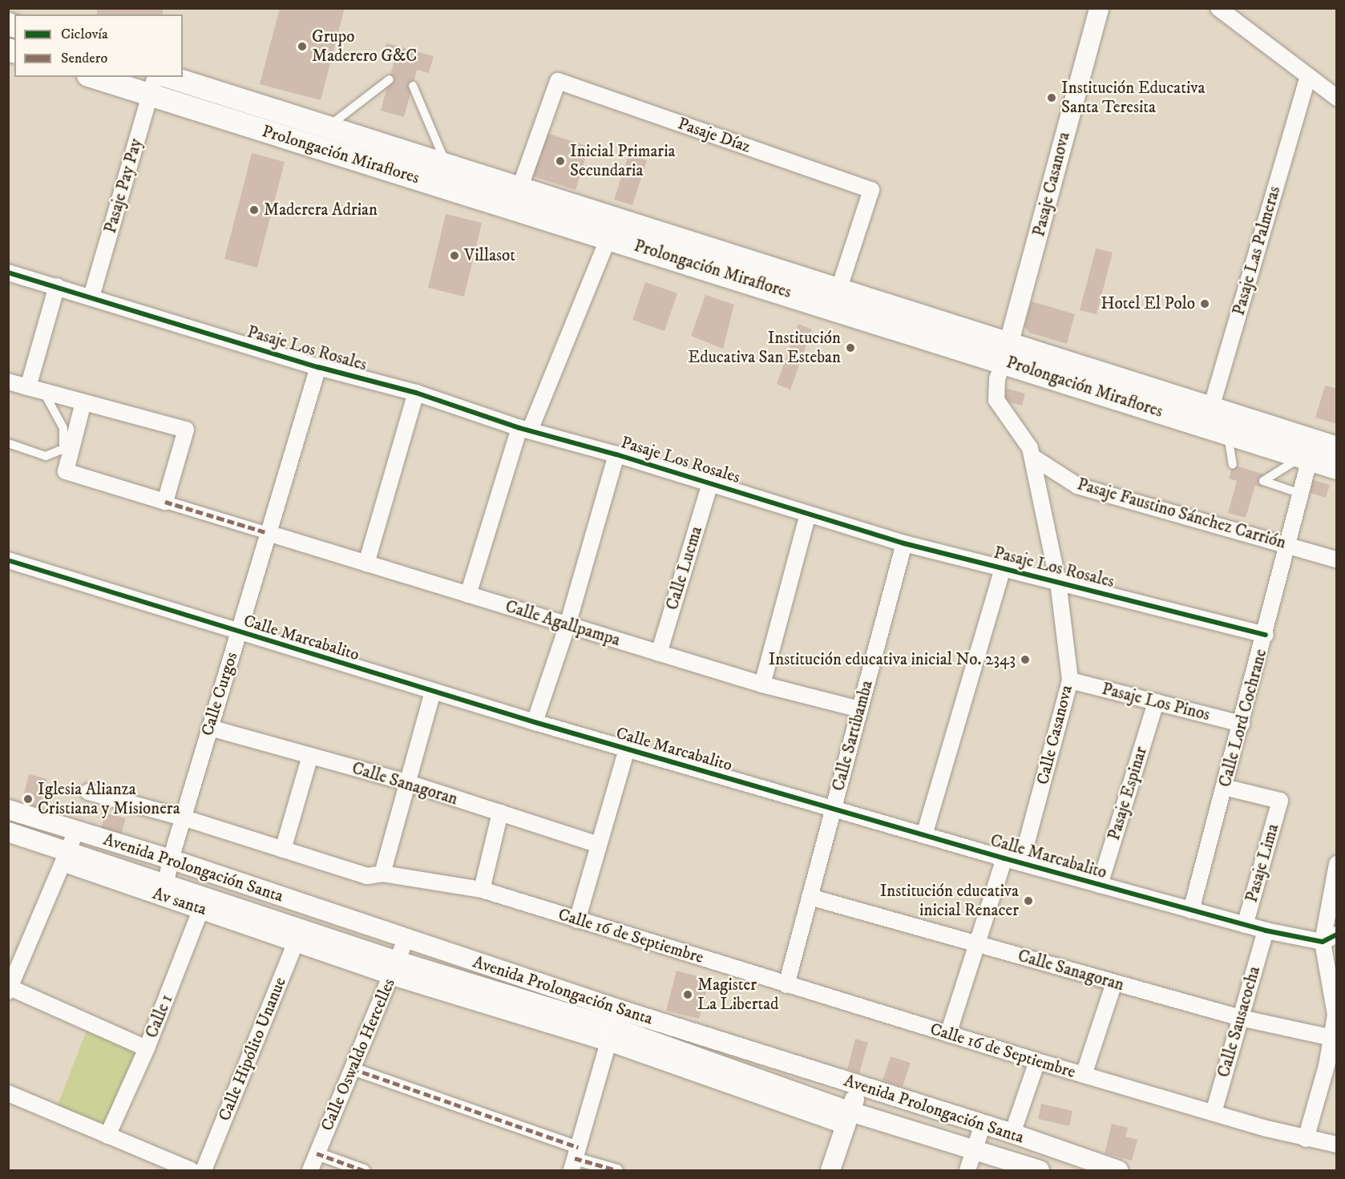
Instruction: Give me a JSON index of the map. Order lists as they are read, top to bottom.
{
  "streets": {
    "main road": ["Prolongación Miraflores"],
    "street": [
      "Pasaje Díaz",
      "Pasaje Casanova",
      "Pasaje Pay Pay",
      "Pasaje Las Palmeras",
      "Pasaje Los Rosales",
      "Pasaje Faustino Sánchez Carrión",
      "Calle Lucma",
      "Calle Agallpampa",
      "Calle Marcabalito",
      "Calle Curgos",
      "Pasaje Los Pinos",
      "Calle Lord Cochrane",
      "Calle Casanova",
      "Calle Sartibamba",
      "Calle Sanagoran",
      "Pasaje Espinar",
      "Pasaje Lima",
      "Avenida Prolongación Santa",
      "Av santa",
      "Calle 16 de Septiembre",
      "Calle 1",
      "Calle Sausacocha",
      "Calle Hipólito Unanue",
      "Calle Oswaldo Hercelles"
    ]
  },
  "crossings": [
    ["Pasaje Díaz", "Prolongación Miraflores"],
    ["Prolongación Miraflores", "Pasaje Casanova"],
    ["Prolongación Miraflores", "Pasaje Pay Pay"],
    ["Prolongación Miraflores", "Pasaje Las Palmeras"],
    ["Prolongación Miraflores", "Calle Lord Cochrane"],
    ["Prolongación Miraflores", "Calle Casanova"],
    ["Pasaje Casanova", "Calle Casanova"],
    ["Pasaje Pay Pay", "Pasaje Los Rosales"],
    ["Pasaje Los Rosales", "Calle Lucma"],
    ["Pasaje Los Rosales", "Calle Curgos"],
    ["Pasaje Los Rosales", "Calle Lord Cochrane"],
    ["Pasaje Los Rosales", "Calle Casanova"],
    ["Pasaje Los Rosales", "Calle Sartibamba"],
    ["Pasaje Faustino Sánchez Carrión", "Calle Lord Cochrane"],
    ["Pasaje Faustino Sánchez Carrión", "Calle Casanova"],
    ["Calle Lucma", "Calle Agallpampa"],
    ["Calle Agallpampa", "Calle Curgos"],
    ["Calle Agallpampa", "Calle Sartibamba"],
    ["Calle Marcabalito", "Calle Curgos"],
    ["Calle Marcabalito", "Calle Lord Cochrane"],
    ["Calle Marcabalito", "Calle Casanova"],
    ["Calle Marcabalito", "Calle Sartibamba"],
    ["Calle Marcabalito", "Pasaje Espinar"],
    ["Calle Marcabalito", "Pasaje Lima"],
    ["Calle Marcabalito", "Calle Sausacocha"],
    ["Calle Curgos", "Calle Sanagoran"],
    ["Calle Curgos", "Avenida Prolongación Santa"],
    ["Calle Curgos", "Calle 16 de Septiembre"],
    ["Pasaje Los Pinos", "Calle Lord Cochrane"],
    ["Pasaje Los Pinos", "Calle Casanova"],
    ["Pasaje Los Pinos", "Pasaje Espinar"],
    ["Calle Lord Cochrane", "Pasaje Lima"],
    ["Calle Sartibamba", "Calle Sanagoran"],
    ["Calle Sartibamba", "Calle 16 de Septiembre"],
    ["Calle Sanagoran", "Calle Sausacocha"],
    ["Avenida Prolongación Santa", "Av santa"],
    ["Avenida Prolongación Santa", "Calle 1"],
    ["Avenida Prolongación Santa", "Calle Hipólito Unanue"],
    ["Avenida Prolongación Santa", "Calle Oswaldo Hercelles"],
    ["Av santa", "Calle 1"],
    ["Calle 16 de Septiembre", "Calle Sausacocha"]
  ],
  "places": [
    "Grupo Maderero G&C",
    "Institución Educativa Santa Teresita",
    "Inicial Primaria Secundaria",
    "Maderera Adrian",
    "Villasot",
    "Hotel El Polo",
    "Institución Educativa San Esteban",
    "Institución educativa inicial No. 2343",
    "Iglesia Alianza Cristiana y Misionera",
    "Institución educativa inicial Renacer",
    "Magister La Libertad"
  ],
  "legend": ["Ciclovía", "Sendero"]
}
